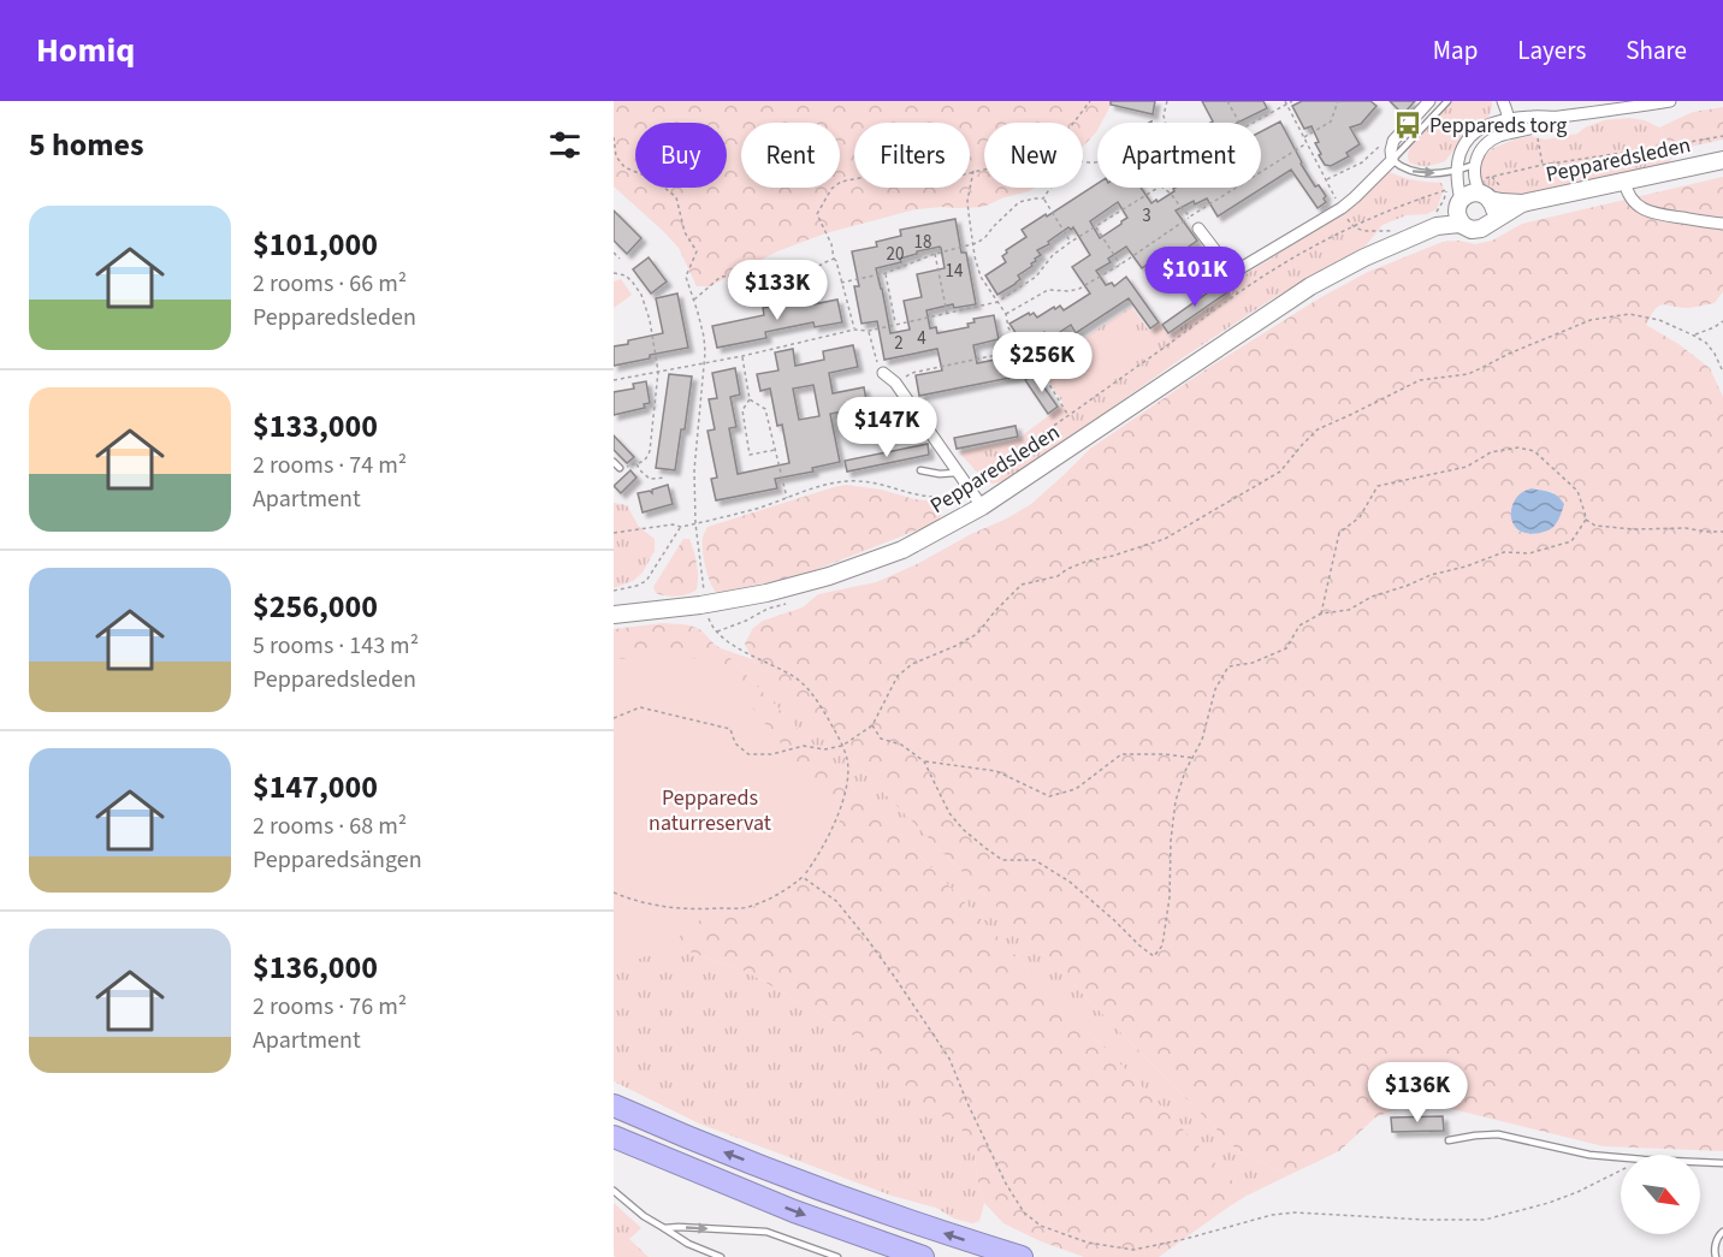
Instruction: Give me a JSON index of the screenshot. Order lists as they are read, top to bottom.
{
  "streets": {
    "street": ["Pepparedsleden"]
  },
  "parks": ["Peppareds naturreservat"],
  "places": {
    "bus stop": ["Peppareds torg"]
  },
  "house_numbers": [
    "3",
    "18",
    "20",
    "14",
    "4",
    "2"
  ],
  "north": "bottom right",
  "page": {
    "header": "Homiq",
    "nav": ["Map", "Layers", "Share"],
    "heading": "5 homes",
    "chip": [
      "Buy",
      "Rent",
      "Filters",
      "New",
      "Apartment"
    ],
    "list": [
      {
        "name": "$101,000",
        "note": "2 rooms · 66 m² · Pepparedsleden"
      },
      {
        "name": "$133,000",
        "note": "2 rooms · 74 m² · Apartment"
      },
      {
        "name": "$256,000",
        "note": "5 rooms · 143 m² · Pepparedsleden"
      },
      {
        "name": "$147,000",
        "note": "2 rooms · 68 m² · Pepparedsängen"
      },
      {
        "name": "$136,000",
        "note": "2 rooms · 76 m² · Apartment"
      }
    ],
    "price": [
      "$101K",
      "$133K",
      "$256K",
      "$147K",
      "$136K"
    ]
  }
}
